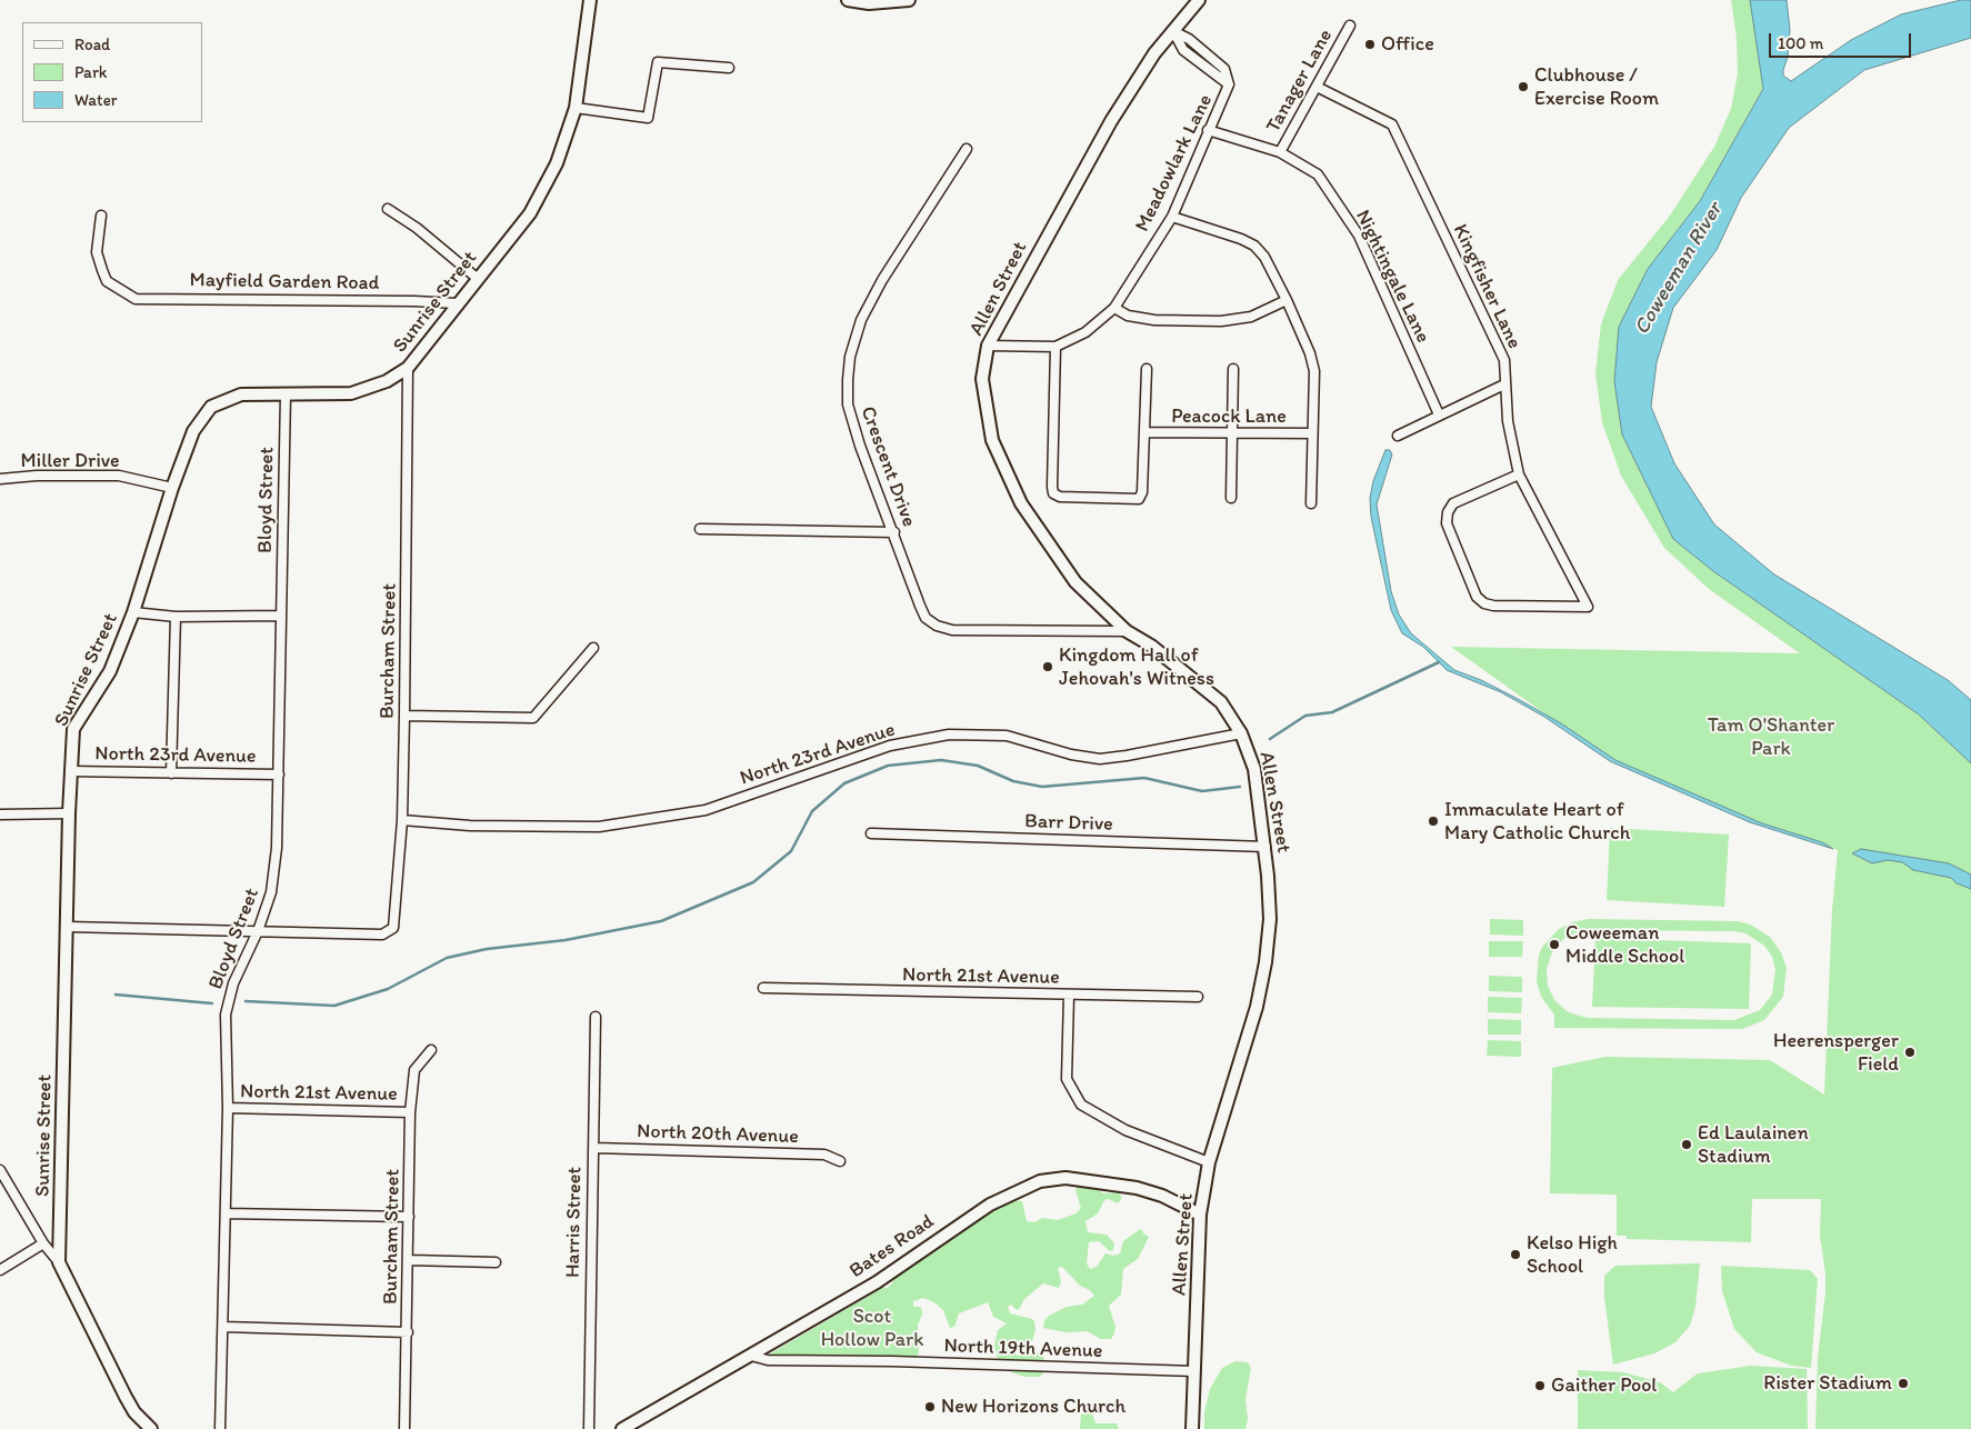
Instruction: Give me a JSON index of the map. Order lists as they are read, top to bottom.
{
  "streets": {
    "street": [
      "Tanager Lane",
      "Meadowlark Lane",
      "Nightingale Lane",
      "Mayfield Garden Road",
      "Kingfisher Lane",
      "Allen Street",
      "Sunrise Street",
      "Peacock Lane",
      "Miller Drive",
      "Crescent Drive",
      "Bloyd Street",
      "Burcham Street",
      "North 23rd Avenue",
      "Barr Drive",
      "North 21st Avenue",
      "North 20th Avenue",
      "Harris Street",
      "Bates Road",
      "North 19th Avenue"
    ]
  },
  "crossings": [
    ["Tanager Lane", "Nightingale Lane"],
    ["Tanager Lane", "Kingfisher Lane"],
    ["Meadowlark Lane", "Nightingale Lane"],
    ["Meadowlark Lane", "Allen Street"],
    ["Meadowlark Lane", "Peacock Lane"],
    ["Mayfield Garden Road", "Sunrise Street"],
    ["Allen Street", "Crescent Drive"],
    ["Allen Street", "North 23rd Avenue"],
    ["Allen Street", "Barr Drive"],
    ["Allen Street", "Bates Road"],
    ["Allen Street", "North 19th Avenue"],
    ["Sunrise Street", "Miller Drive"],
    ["Sunrise Street", "Bloyd Street"],
    ["Sunrise Street", "Burcham Street"],
    ["Sunrise Street", "North 23rd Avenue"],
    ["Bloyd Street", "Burcham Street"],
    ["Bloyd Street", "North 23rd Avenue"],
    ["Bloyd Street", "North 21st Avenue"],
    ["Burcham Street", "North 23rd Avenue"],
    ["Burcham Street", "North 21st Avenue"],
    ["North 20th Avenue", "Harris Street"],
    ["Bates Road", "North 19th Avenue"]
  ],
  "water": ["Coweeman River"],
  "parks": ["Tam O'Shanter Park", "Scot Hollow Park"],
  "places": [
    "Office",
    "Clubhouse / Exercise Room",
    "Kingdom Hall of Jehovah's Witness",
    "Immaculate Heart of Mary Catholic Church",
    "Coweeman Middle School",
    "Heerensperger Field",
    "Ed Laulainen Stadium",
    "Kelso High School",
    "Rister Stadium",
    "Gaither Pool",
    "New Horizons Church"
  ],
  "legend": ["Road", "Park", "Water"],
  "scale_bar": "100 m"
}
